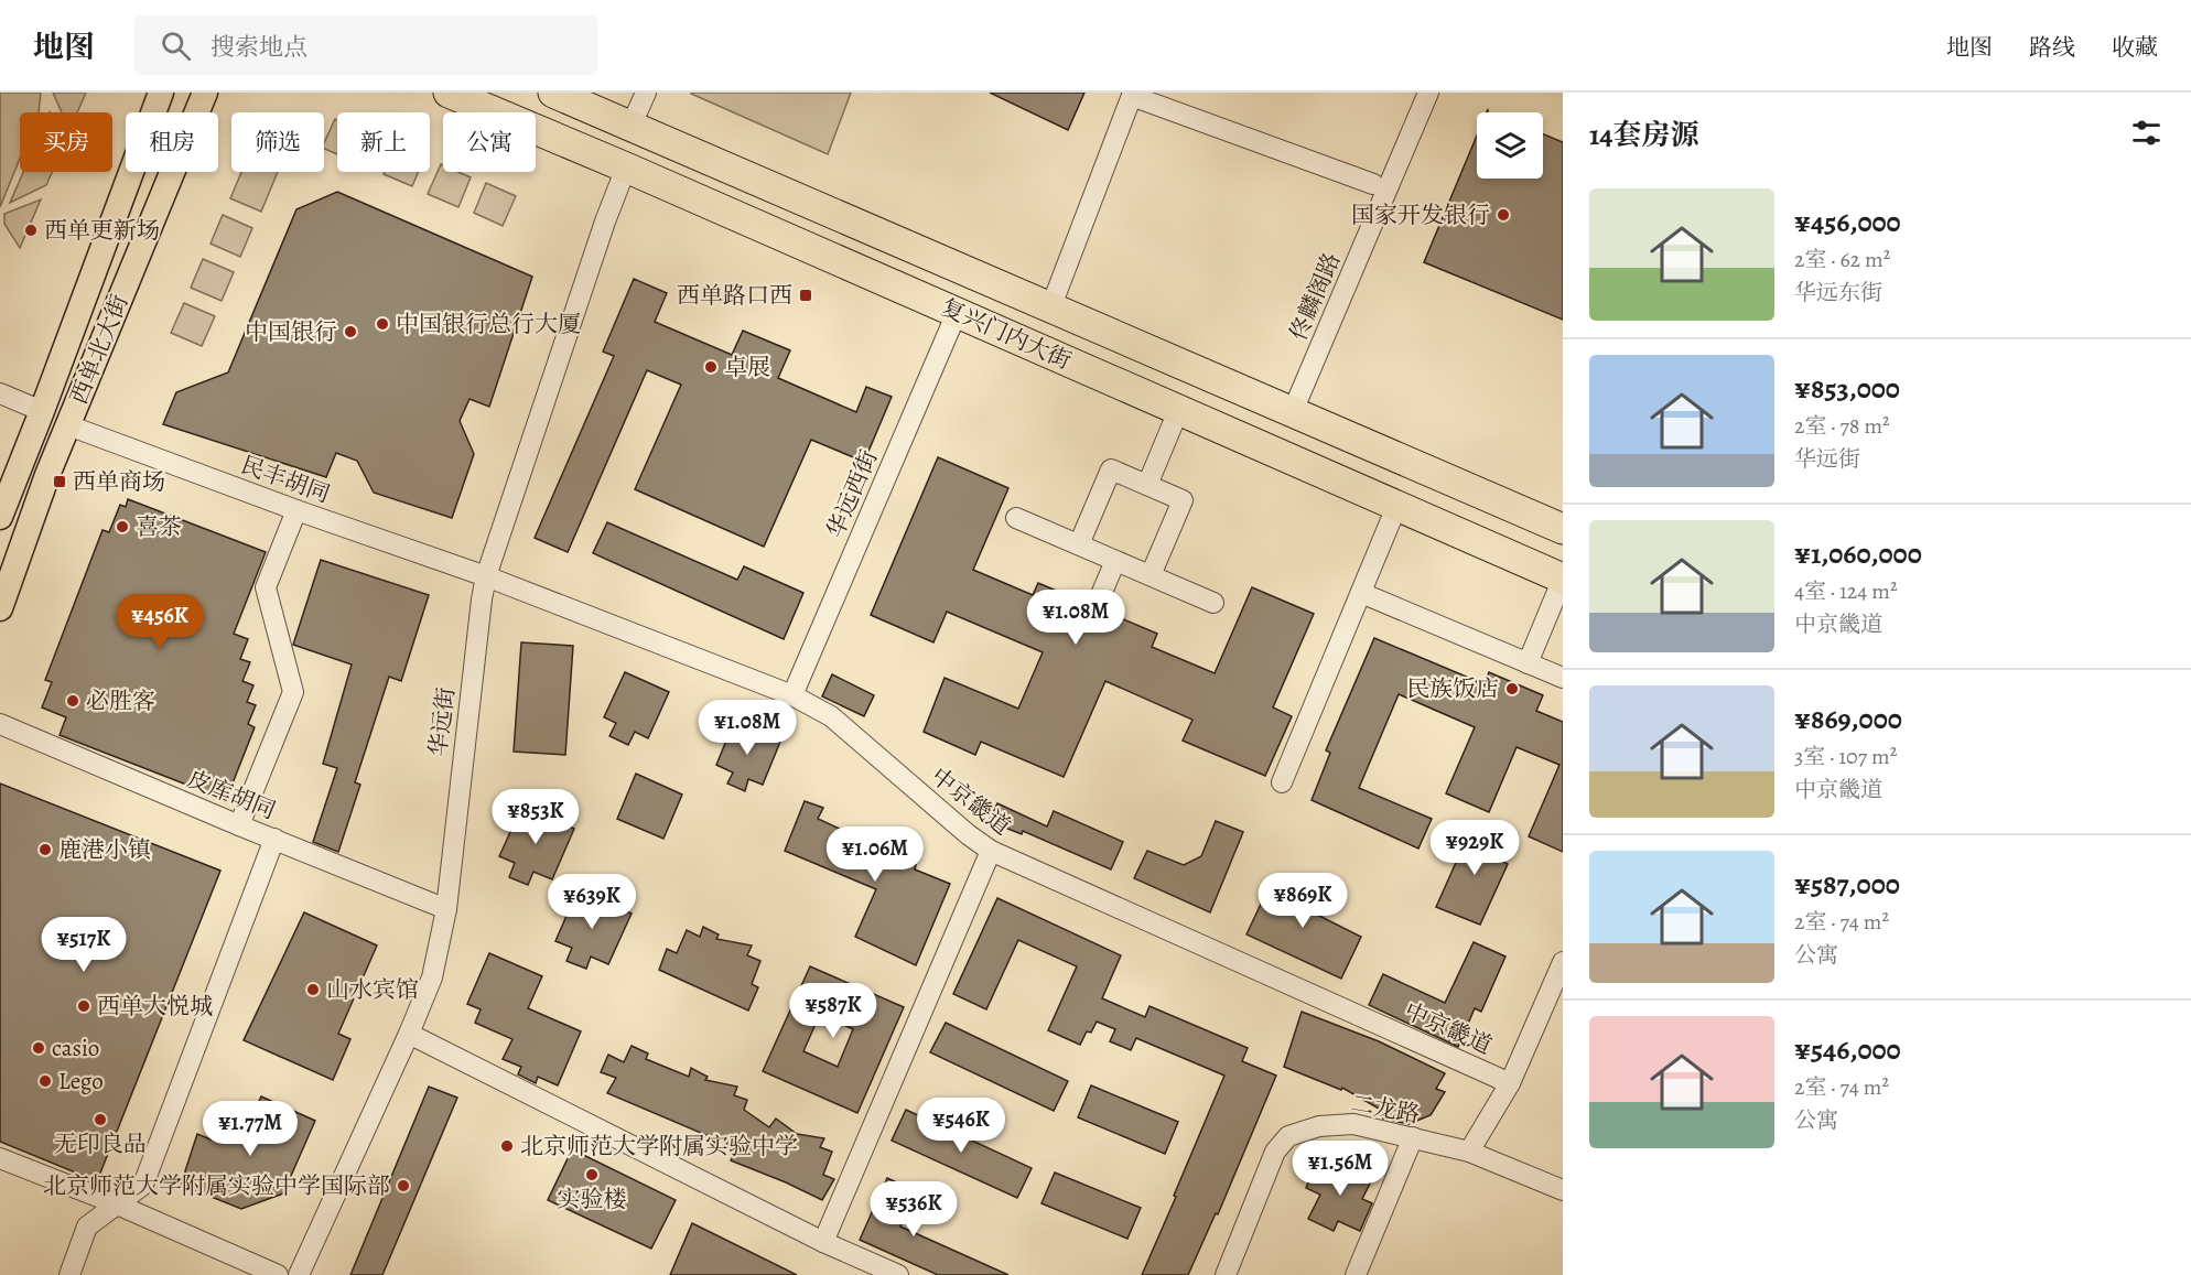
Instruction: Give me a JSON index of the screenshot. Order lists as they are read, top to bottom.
{
  "streets": {
    "highway": ["复兴门内大街"],
    "main road": ["西单北大街"],
    "street": [
      "佟麟阁路",
      "民丰胡同",
      "华远西街",
      "华远街",
      "皮库胡同",
      "中京畿道",
      "二龙路"
    ]
  },
  "crossings": [
    ["佟麟阁路", "复兴门内大街"],
    ["复兴门内大街", "华远西街"],
    ["复兴门内大街", "华远街"],
    ["西单北大街", "民丰胡同"],
    ["民丰胡同", "华远街"],
    ["民丰胡同", "中京畿道"],
    ["华远西街", "中京畿道"],
    ["华远街", "皮库胡同"],
    ["华远街", "中京畿道"]
  ],
  "places": {
    "other": [
      "国家开发银行",
      "西单更新场",
      "中国银行总行大厦",
      "中国银行",
      "卓展",
      "喜茶",
      "民族饭店",
      "必胜客",
      "鹿港小镇",
      "山水宾馆",
      "西单大悦城",
      "casio",
      "Lego",
      "无印良品",
      "北京师范大学附属实验中学",
      "实验楼",
      "北京师范大学附属实验中学国际部"
    ],
    "transit": ["西单路口西", "西单商场"]
  },
  "page": {
    "header": "地图",
    "search": "搜索地点",
    "nav": ["地图", "路线", "收藏"],
    "heading": "14套房源",
    "chip": [
      "买房",
      "租房",
      "筛选",
      "新上",
      "公寓"
    ],
    "list": [
      {
        "name": "¥456,000",
        "note": "2室 · 62 m² · 华远东街"
      },
      {
        "name": "¥853,000",
        "note": "2室 · 78 m² · 华远街"
      },
      {
        "name": "¥1,060,000",
        "note": "4室 · 124 m² · 中京畿道"
      },
      {
        "name": "¥869,000",
        "note": "3室 · 107 m² · 中京畿道"
      },
      {
        "name": "¥587,000",
        "note": "2室 · 74 m² · 公寓"
      },
      {
        "name": "¥546,000",
        "note": "2室 · 74 m² · 公寓"
      }
    ],
    "price": [
      "¥1.08M",
      "¥456K",
      "¥1.08M",
      "¥853K",
      "¥929K",
      "¥1.06M",
      "¥869K",
      "¥639K",
      "¥517K",
      "¥587K",
      "¥546K",
      "¥1.77M",
      "¥1.56M",
      "¥536K"
    ]
  }
}
